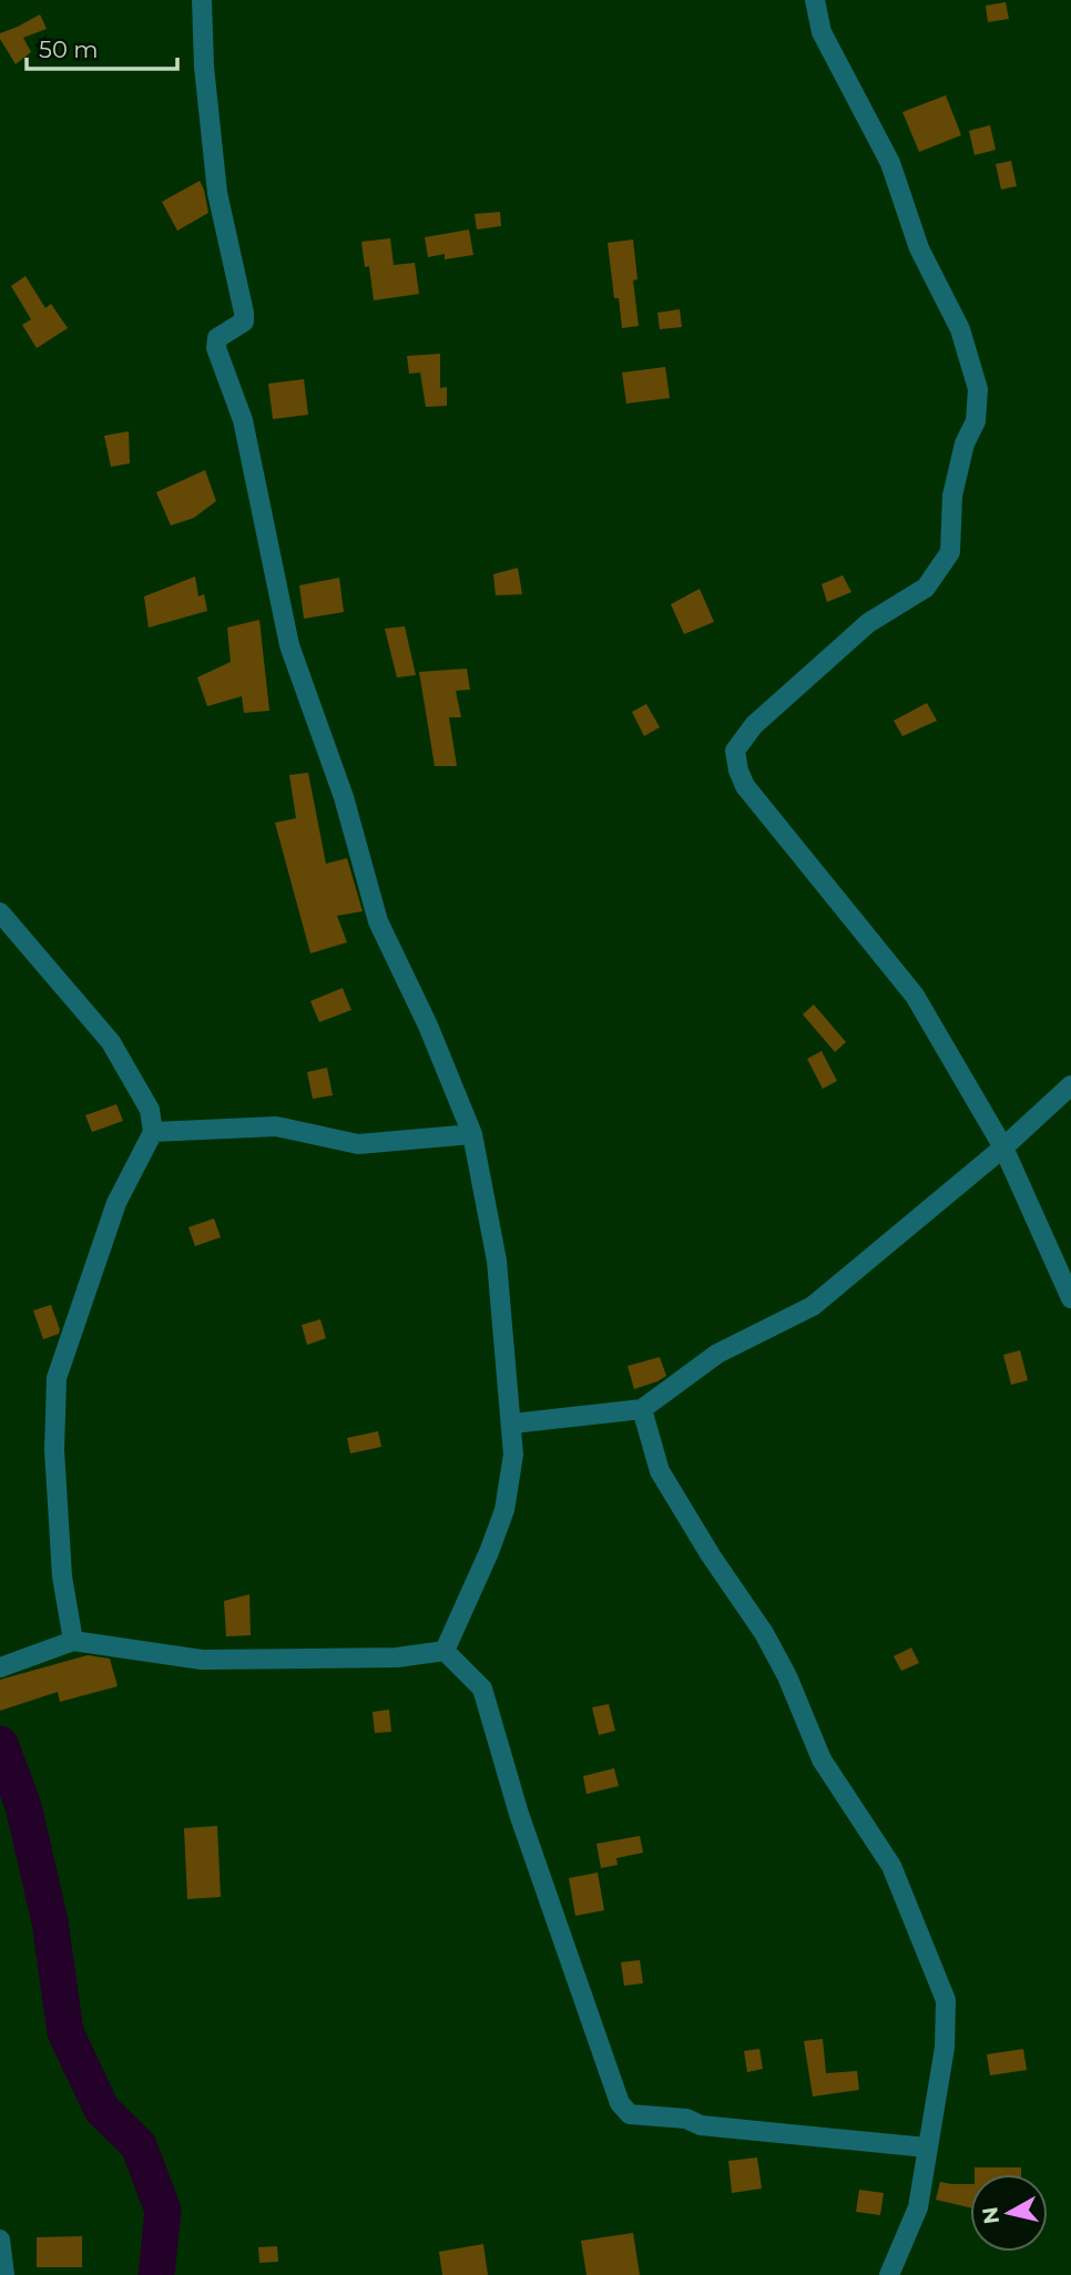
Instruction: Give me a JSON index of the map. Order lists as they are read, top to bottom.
{
  "scale_bar": "50 m",
  "north": "left"
}
